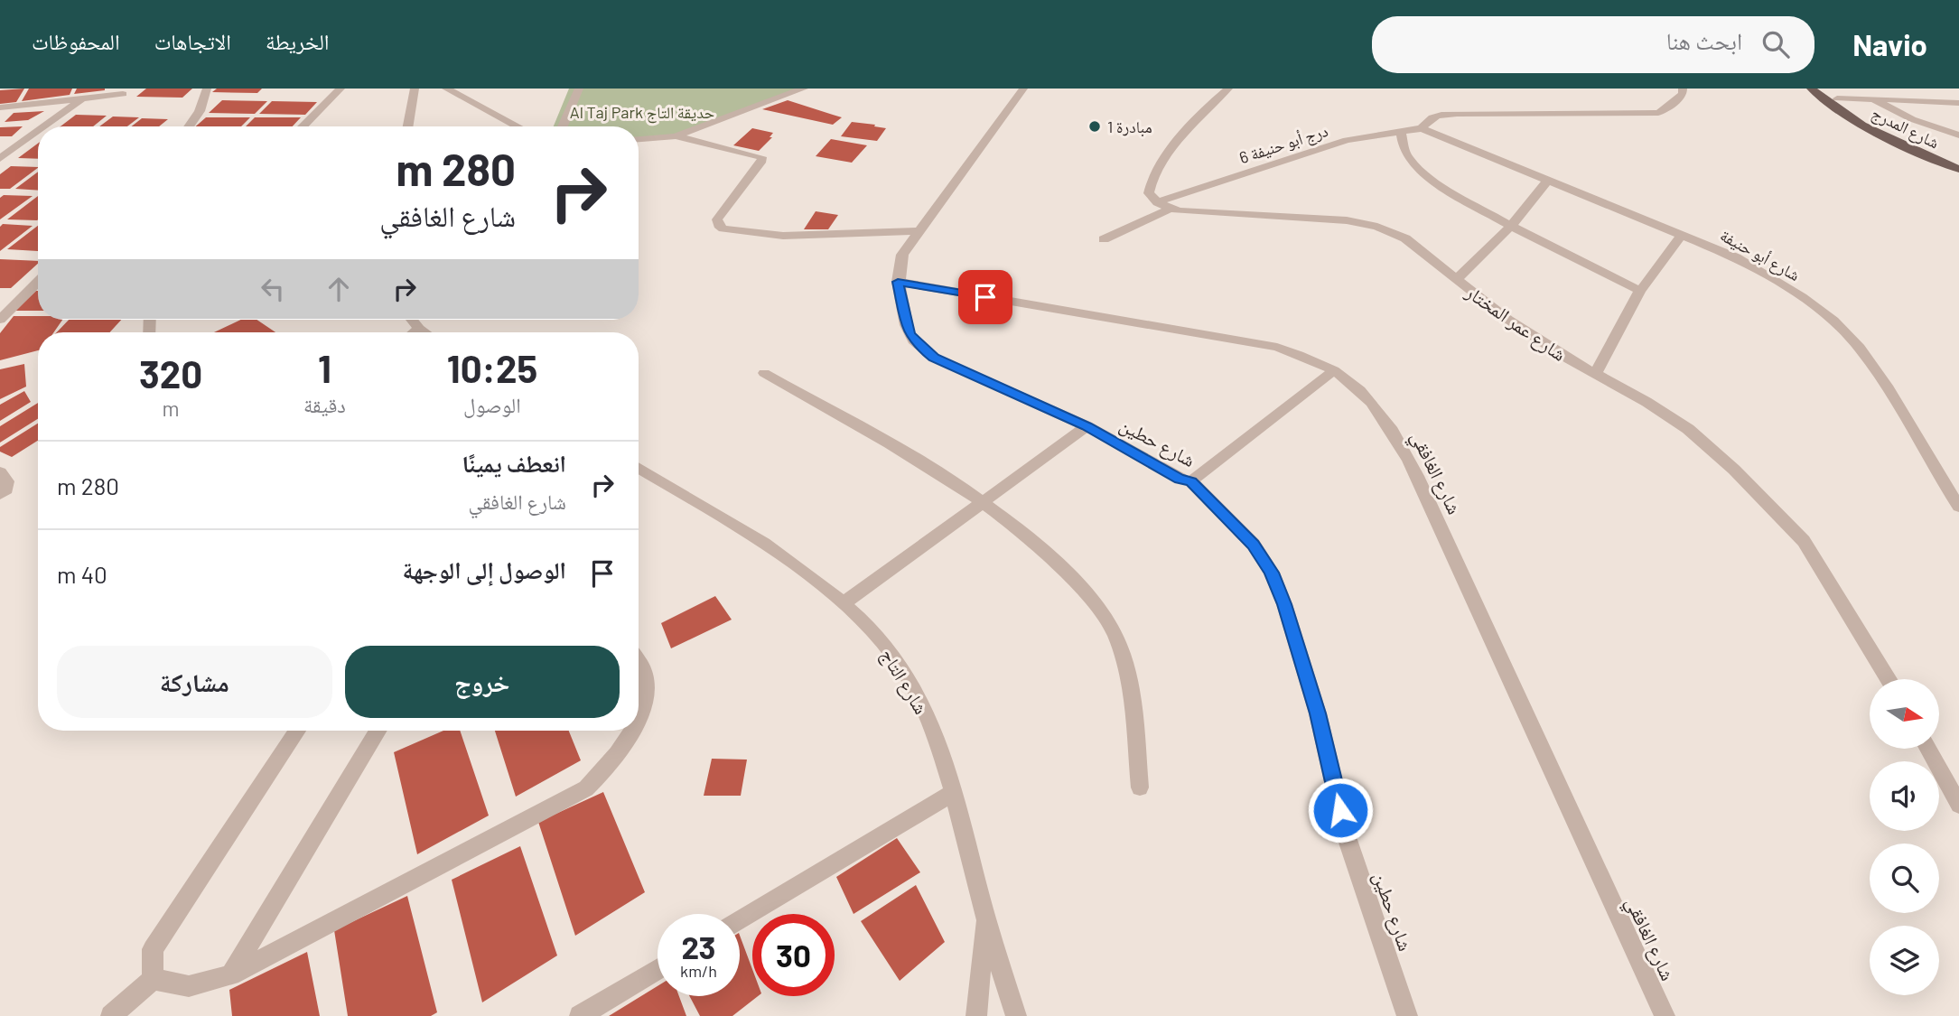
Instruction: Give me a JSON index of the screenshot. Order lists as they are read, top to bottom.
{
  "streets": {
    "main road": ["شارع المدرج"],
    "street": [
      "درج أبو حنيفة 6",
      "شارع أبو حنيفة",
      "شارع عمر المختار",
      "شارع حطين",
      "شارع الغافقي",
      "شارع التاج"
    ]
  },
  "crossings": [
    ["درج أبو حنيفة 6", "شارع أبو حنيفة"],
    ["درج أبو حنيفة 6", "شارع عمر المختار"],
    ["شارع حطين", "شارع الغافقي"]
  ],
  "parks": ["Al Taj Park حديقة التاج"],
  "places": ["مبادرة 1"],
  "north": "right",
  "page": {
    "header": "Navio",
    "search": "ابحث هنا",
    "nav": ["الخريطة", "الاتجاهات", "المحفوظات"],
    "turn": ["280 m", "شارع الغافقي"],
    "eta": [
      "10:25",
      "الوصول",
      "1",
      "دقيقة",
      "320",
      "m"
    ],
    "list": [
      {
        "name": "انعطف يمينًا",
        "note": "شارع الغافقي",
        "value": "280 m"
      },
      {
        "name": "الوصول إلى الوجهة",
        "value": "40 m"
      }
    ],
    "buttons": ["خروج", "مشاركة"],
    "speed": "23 km/h",
    "limit": "30"
  }
}
